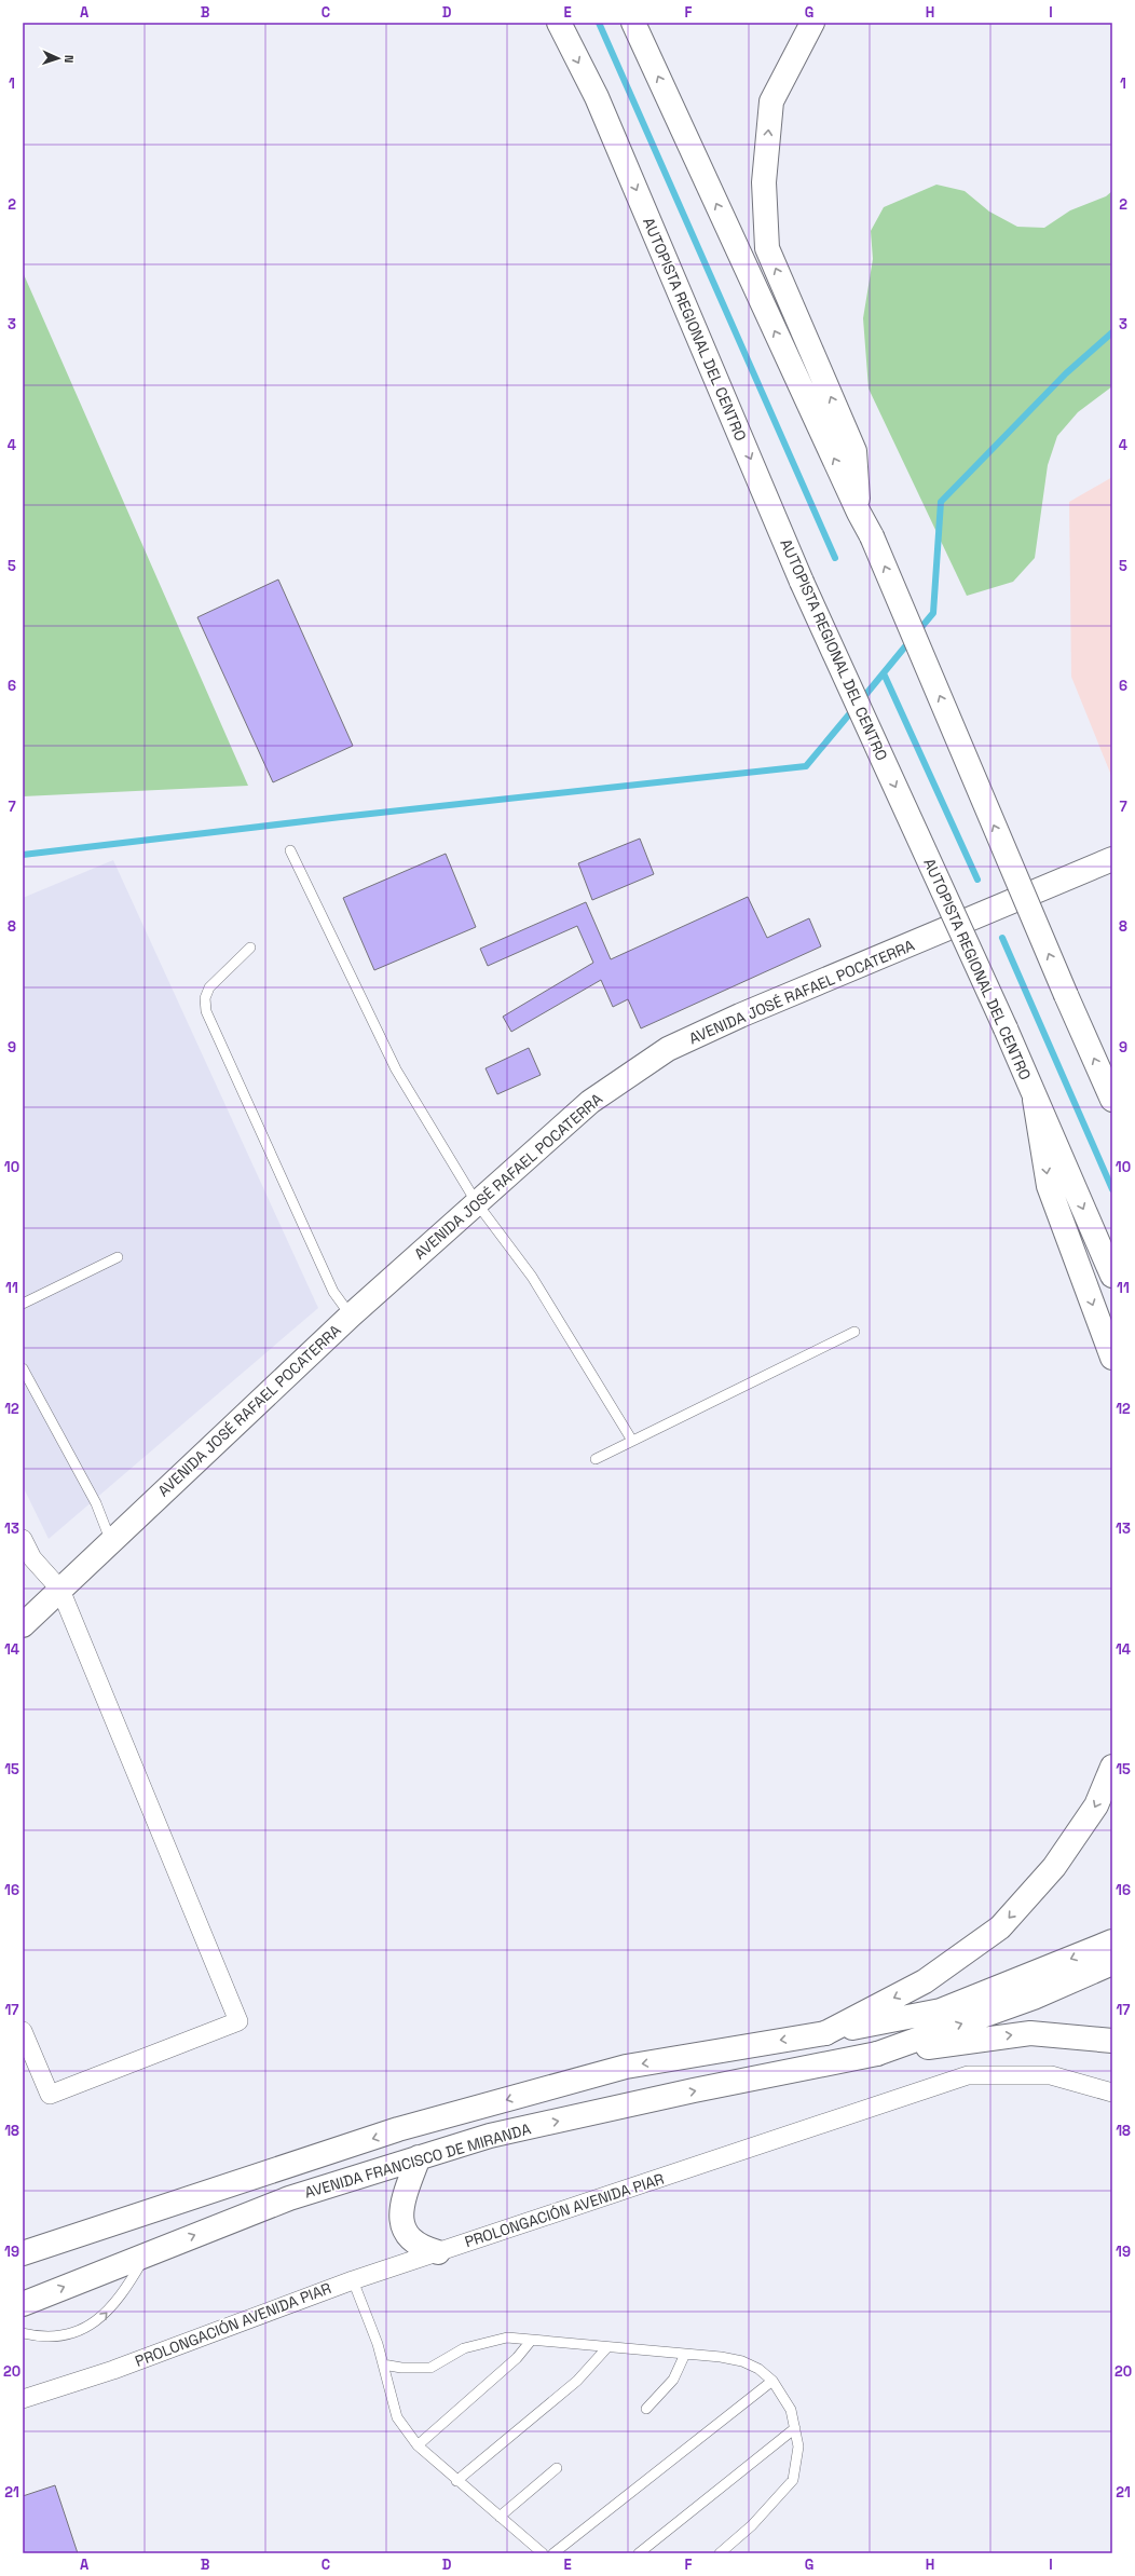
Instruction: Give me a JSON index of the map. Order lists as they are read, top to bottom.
{
  "streets": {
    "main road": ["AUTOPISTA REGIONAL DEL CENTRO", "AVENIDA JOSÉ RAFAEL POCATERRA", "AVENIDA FRANCISCO DE MIRANDA"],
    "street": ["PROLONGACIÓN AVENIDA PIAR"]
  },
  "north": "right",
  "grid": {
    "columns": [
      "A",
      "B",
      "C",
      "D",
      "E",
      "F",
      "G",
      "H",
      "I"
    ],
    "rows": [
      "1",
      "2",
      "3",
      "4",
      "5",
      "6",
      "7",
      "8",
      "9",
      "10",
      "11",
      "12",
      "13",
      "14",
      "15",
      "16",
      "17",
      "18",
      "19",
      "20",
      "21"
    ]
  }
}
